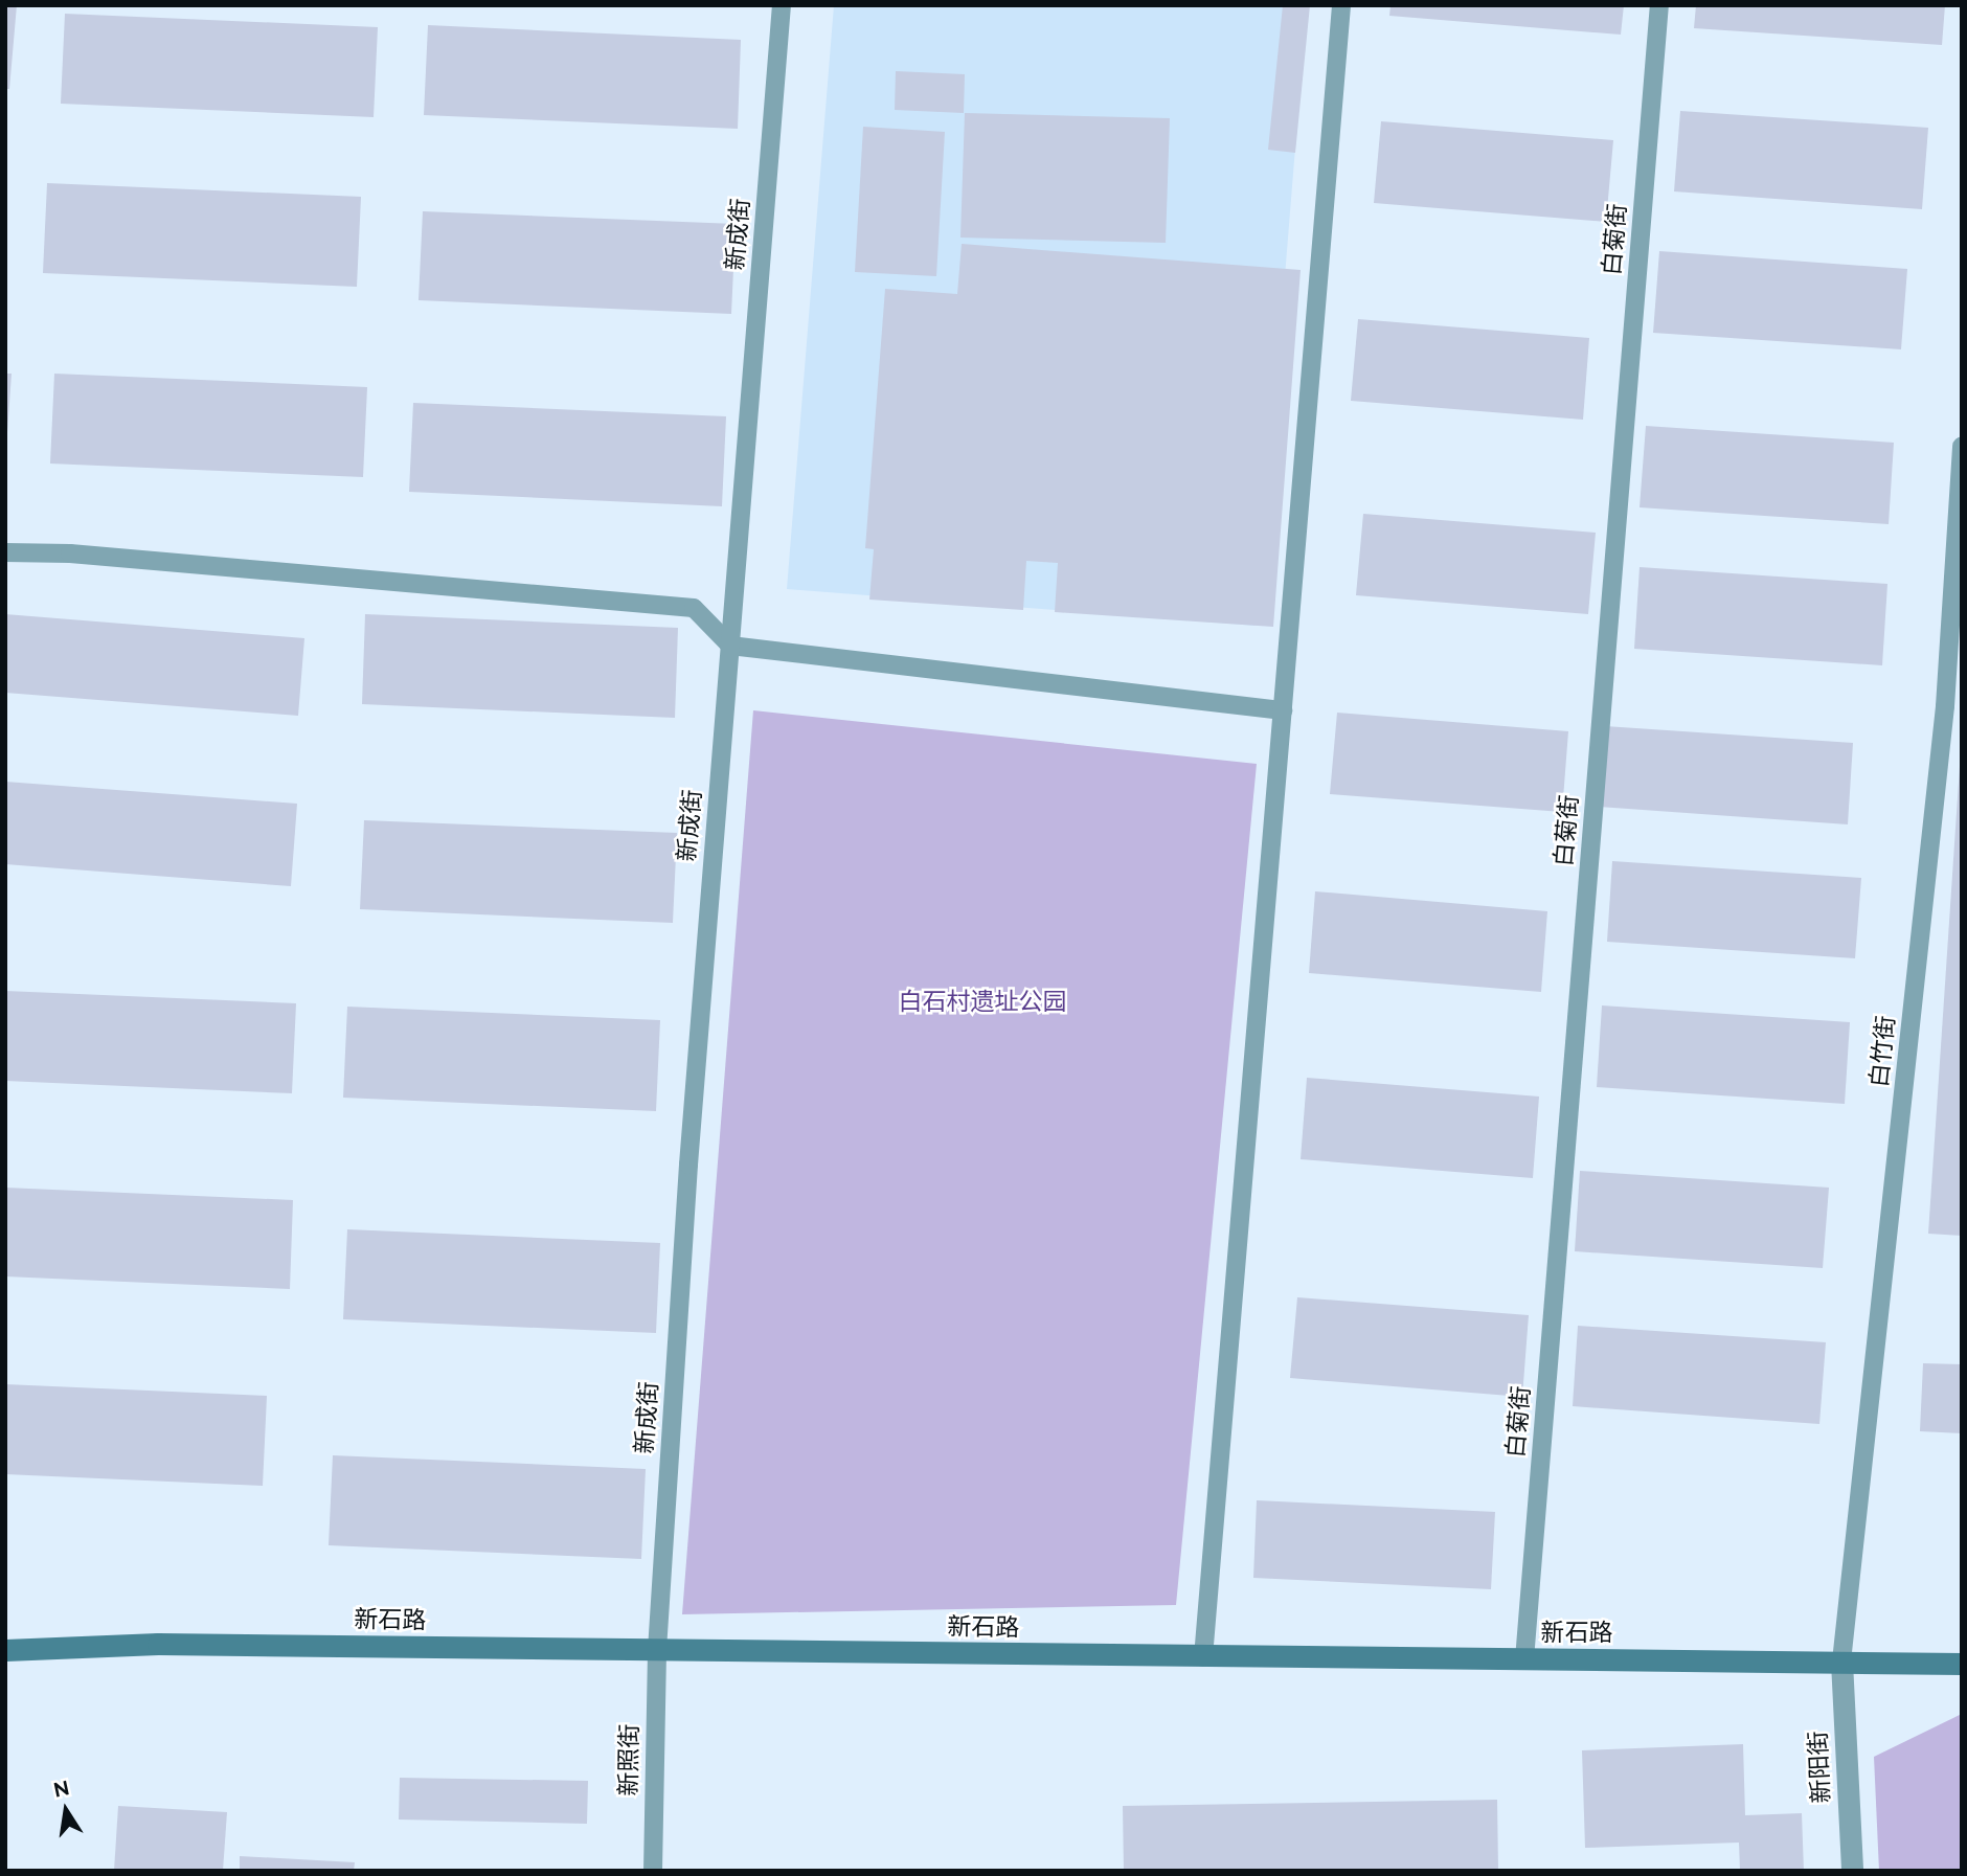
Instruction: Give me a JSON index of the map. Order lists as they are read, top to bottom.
{
  "streets": {
    "street": ["新石路", "新阳街"],
    "lane": [
      "新成街",
      "白菊街",
      "白竹街",
      "新照街"
    ]
  },
  "crossings": [
    ["新成街", "新石路"],
    ["新成街", "新照街"],
    ["白菊街", "新石路"],
    ["白竹街", "新石路"],
    ["白竹街", "新阳街"],
    ["新石路", "新照街"],
    ["新石路", "新阳街"]
  ],
  "parks": ["白石村遗址公园"],
  "north": "top"
}
